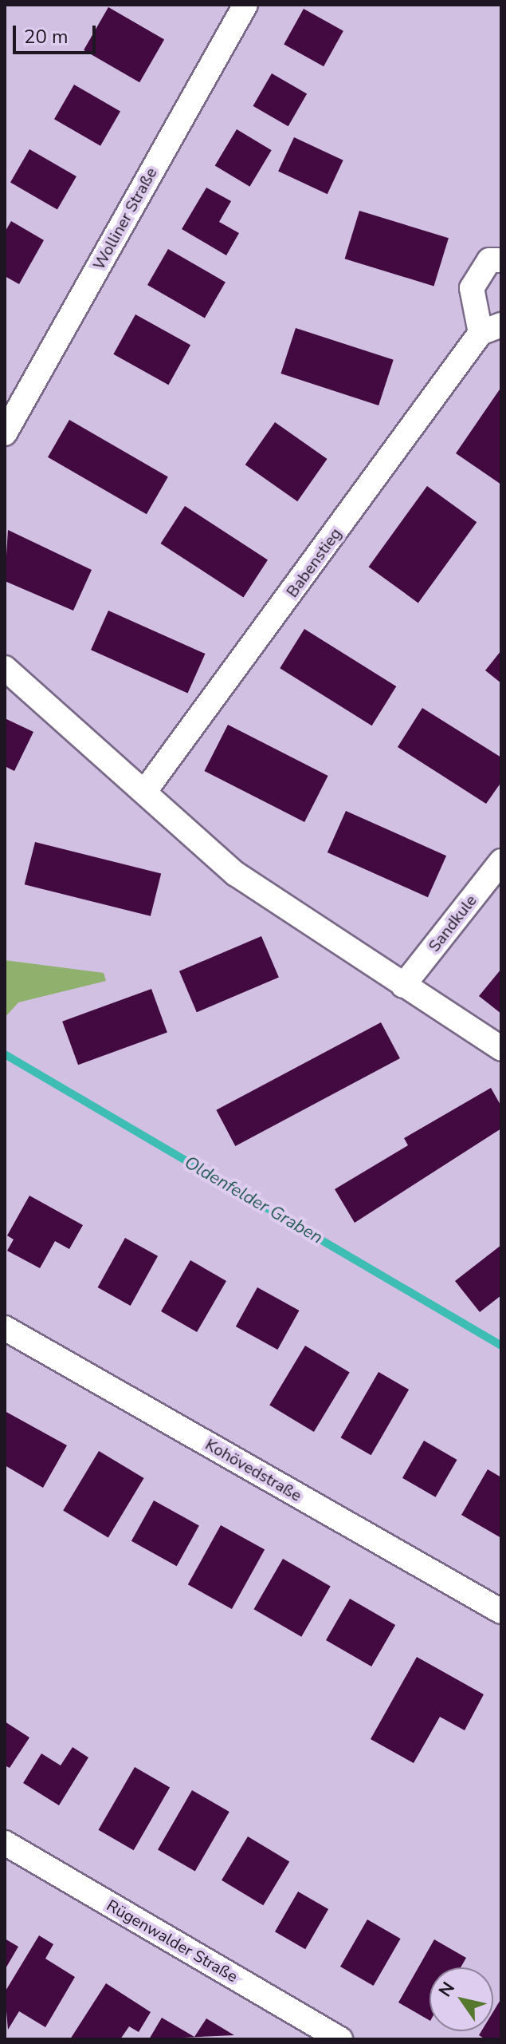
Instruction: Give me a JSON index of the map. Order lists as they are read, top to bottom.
{
  "streets": {
    "street": [
      "Wolliner Straße",
      "Babenstieg",
      "Sandkule",
      "Kohövedstraße",
      "Rügenwalder Straße"
    ]
  },
  "water": ["Oldenfelder Graben"],
  "scale_bar": "20 m",
  "north": "top left"
}
